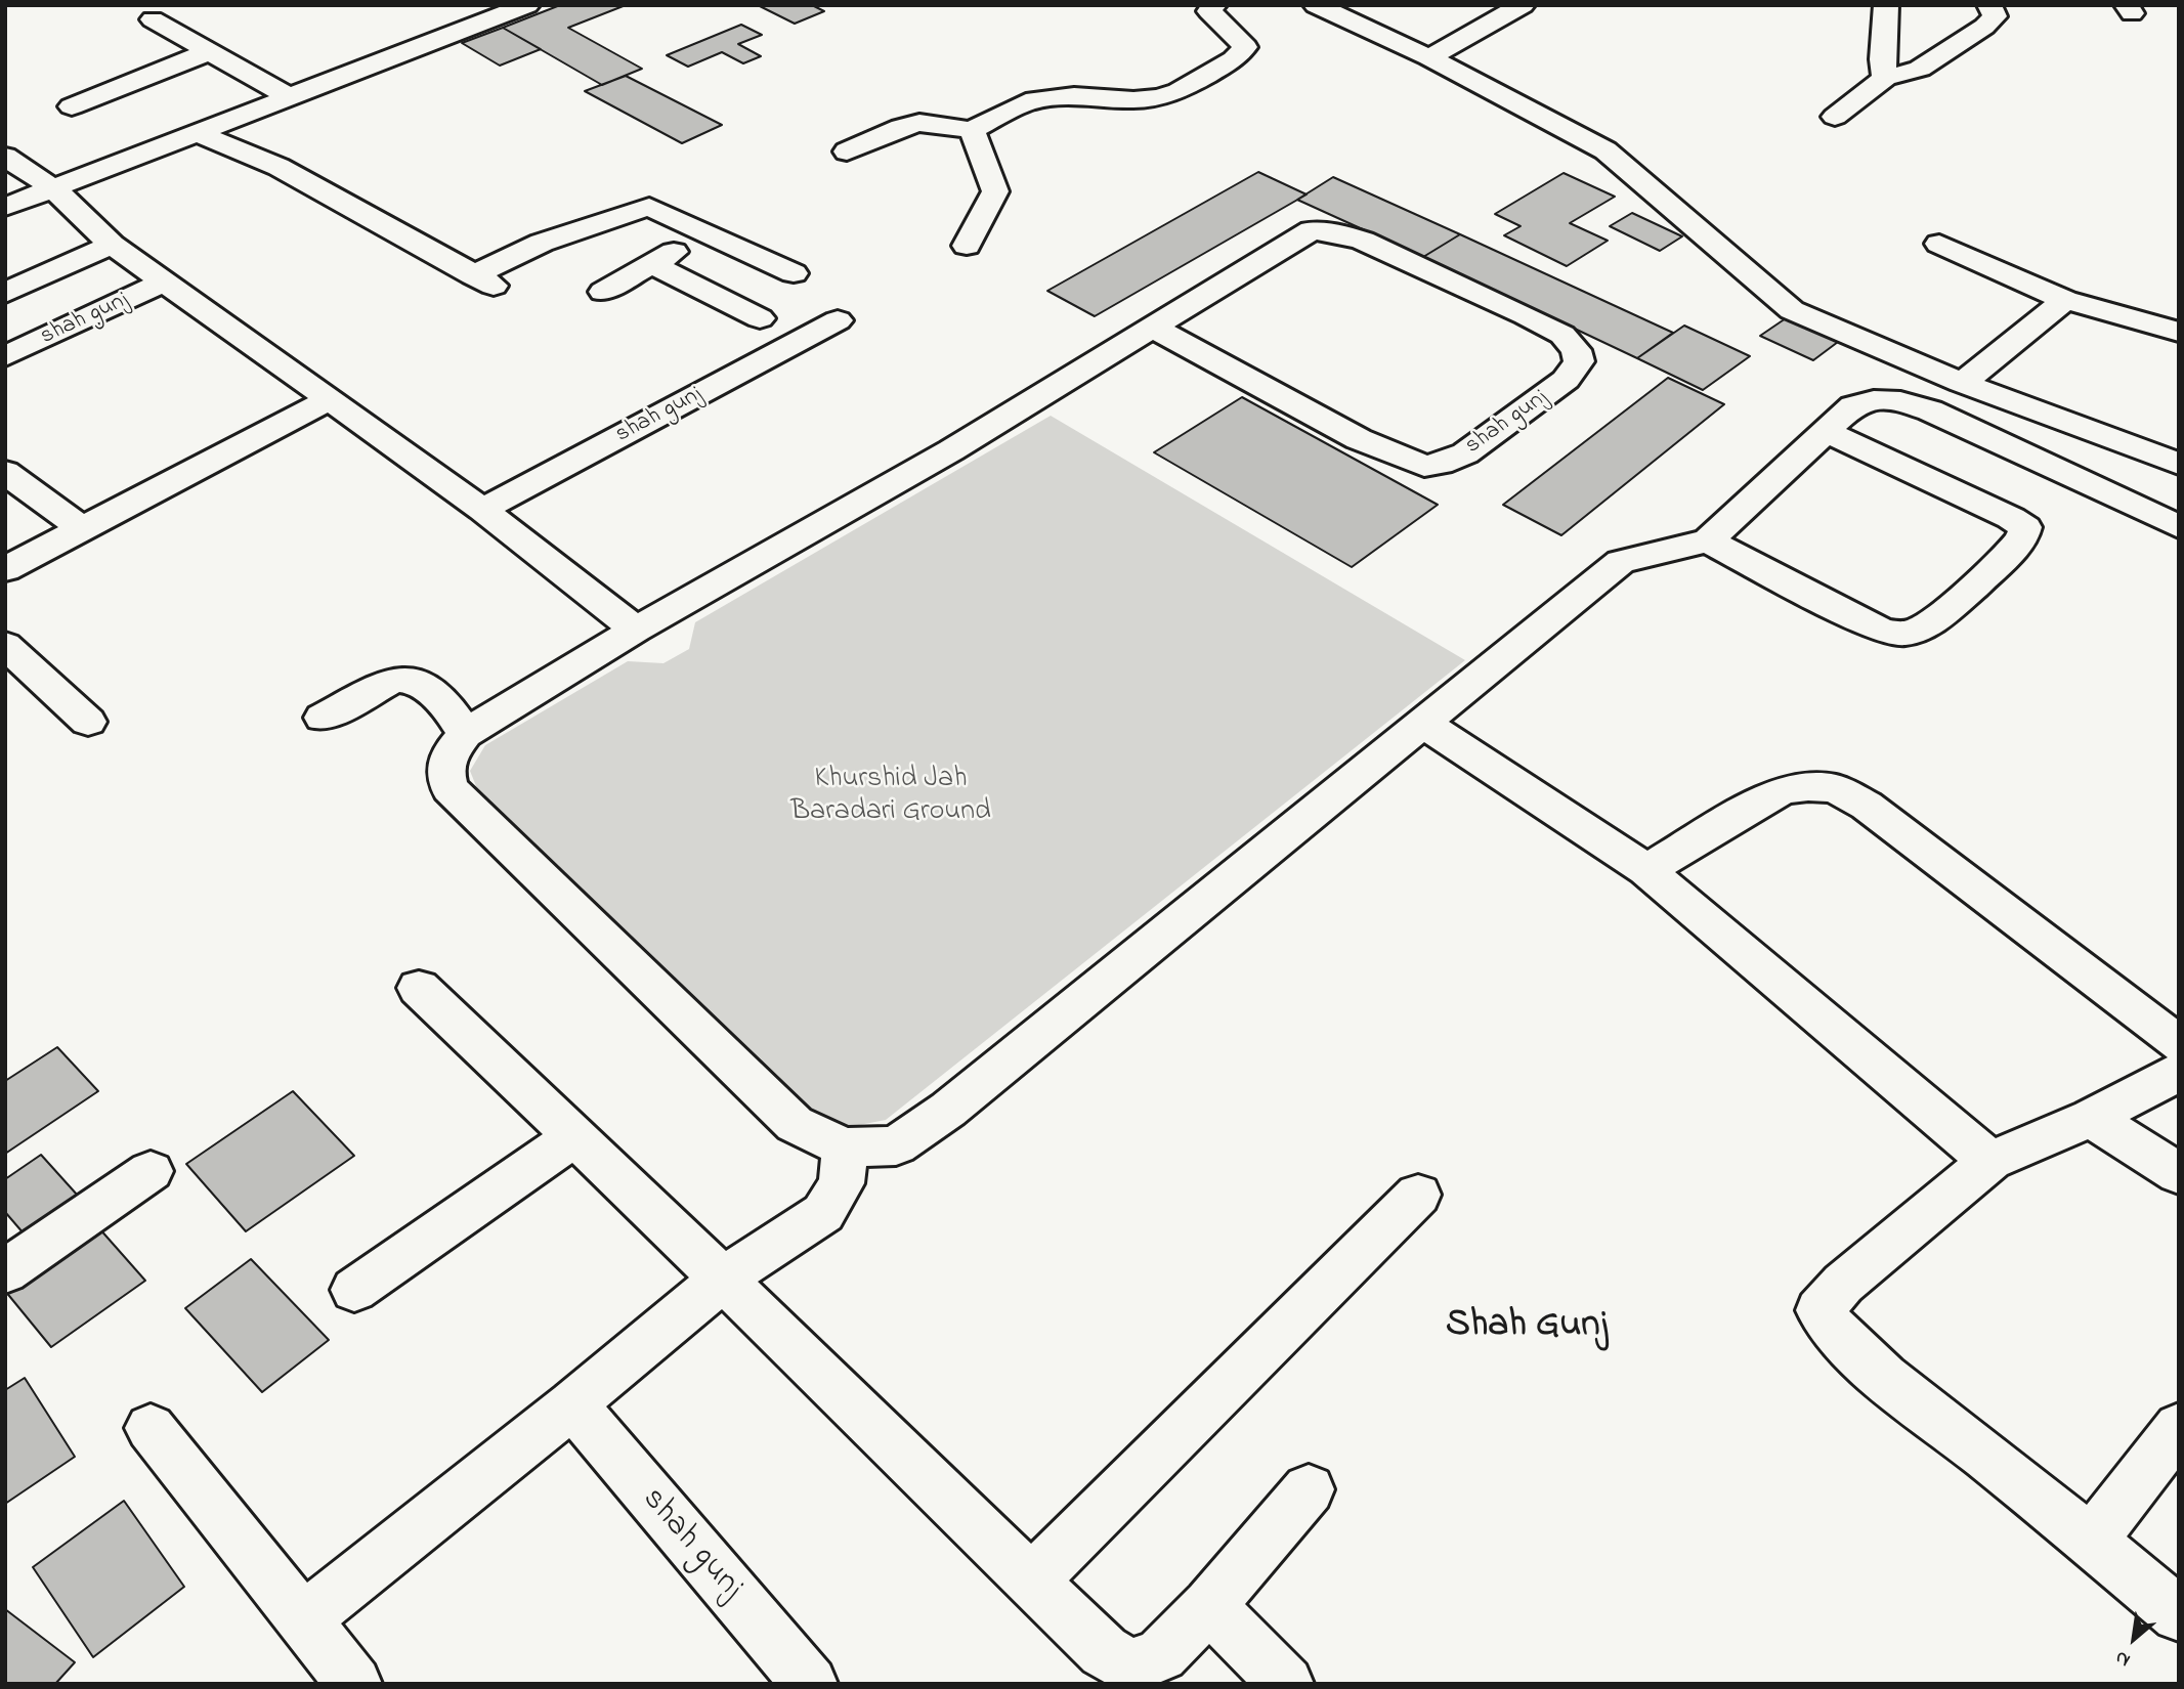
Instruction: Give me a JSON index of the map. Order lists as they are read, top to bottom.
{
  "streets": {
    "street": ["shah gunj"]
  },
  "districts": ["Shah Gunj"],
  "parks": ["Khurshid Jah Baradari Ground"],
  "north": "bottom left"
}
